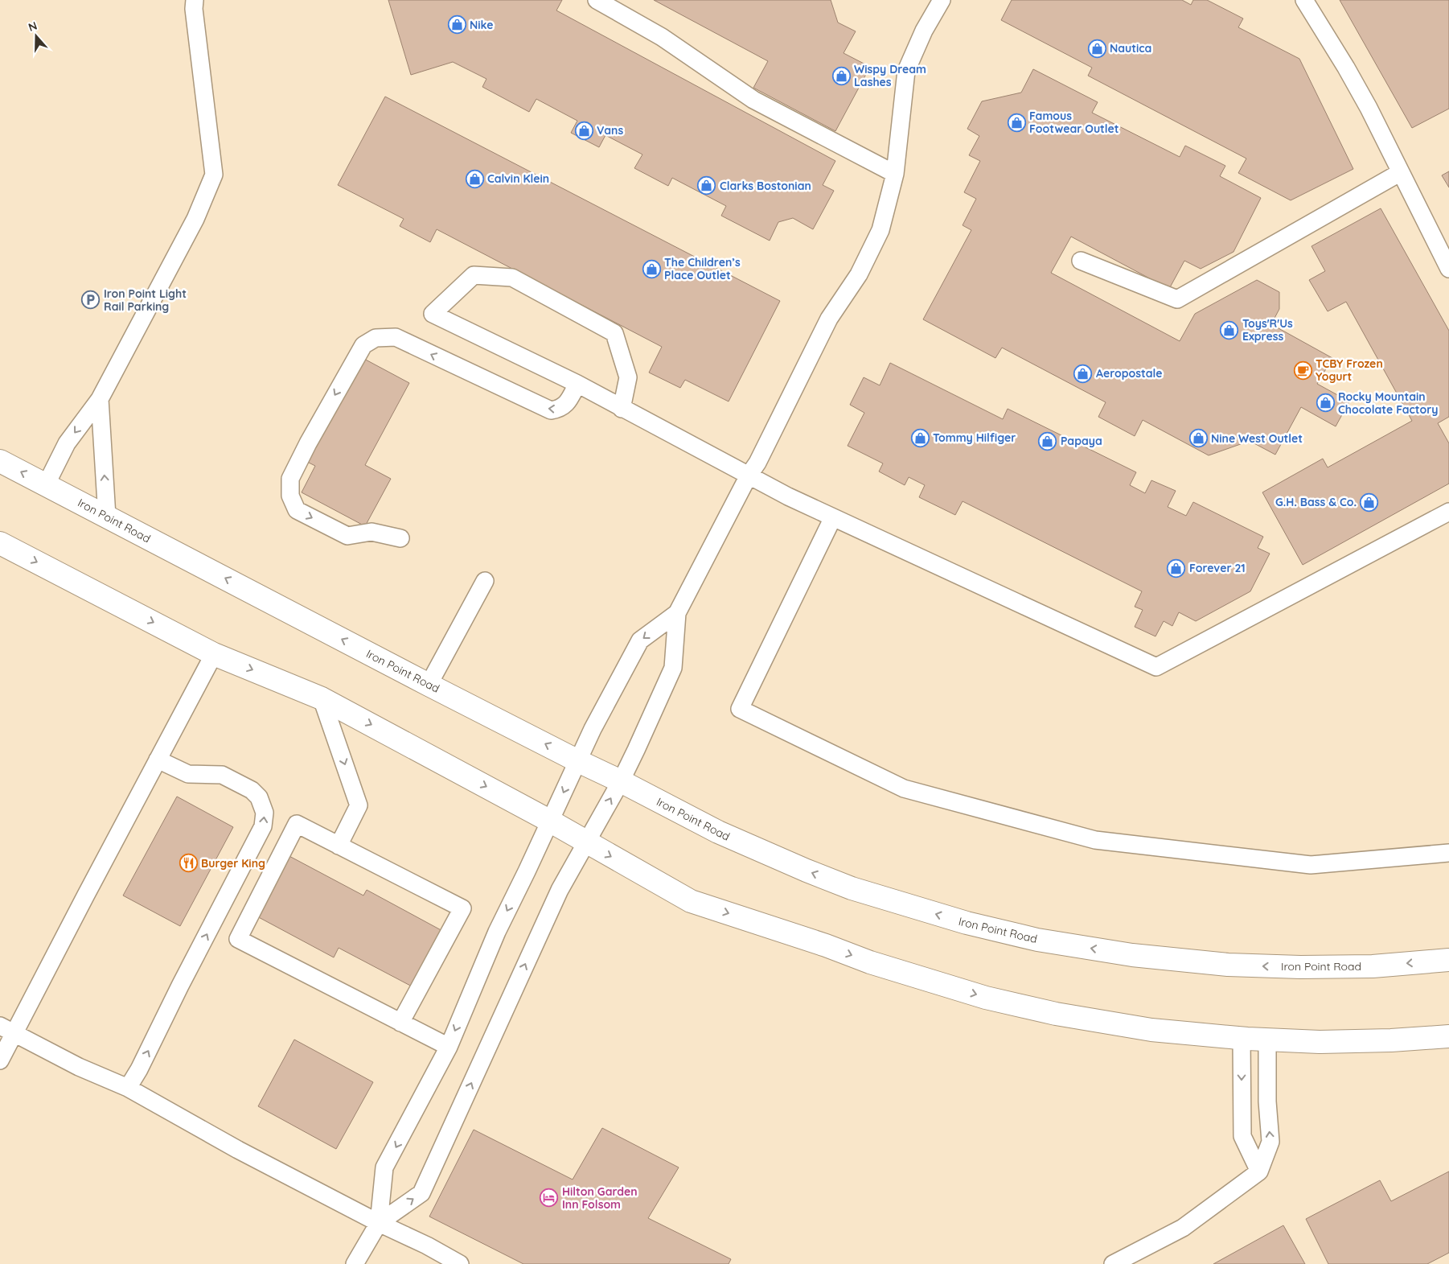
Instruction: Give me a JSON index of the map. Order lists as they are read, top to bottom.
{
  "streets": {
    "main road": ["Iron Point Road"]
  },
  "places": {
    "shop": [
      "Nike",
      "Nautica",
      "Wispy Dream Lashes",
      "Famous Footwear Outlet",
      "Vans",
      "Calvin Klein",
      "Clarks Bostonian",
      "The Children’s Place Outlet",
      "Toys'R'Us Express",
      "Aeropostale",
      "Rocky Mountain Chocolate Factory",
      "Tommy Hilfiger",
      "Nine West Outlet",
      "Papaya",
      "G.H. Bass & Co.",
      "Forever 21"
    ],
    "parking": ["Iron Point Light Rail Parking"],
    "cafe": ["TCBY Frozen Yogurt"],
    "restaurant": ["Burger King"],
    "hotel": ["Hilton Garden Inn Folsom"]
  },
  "north": "top"
}
